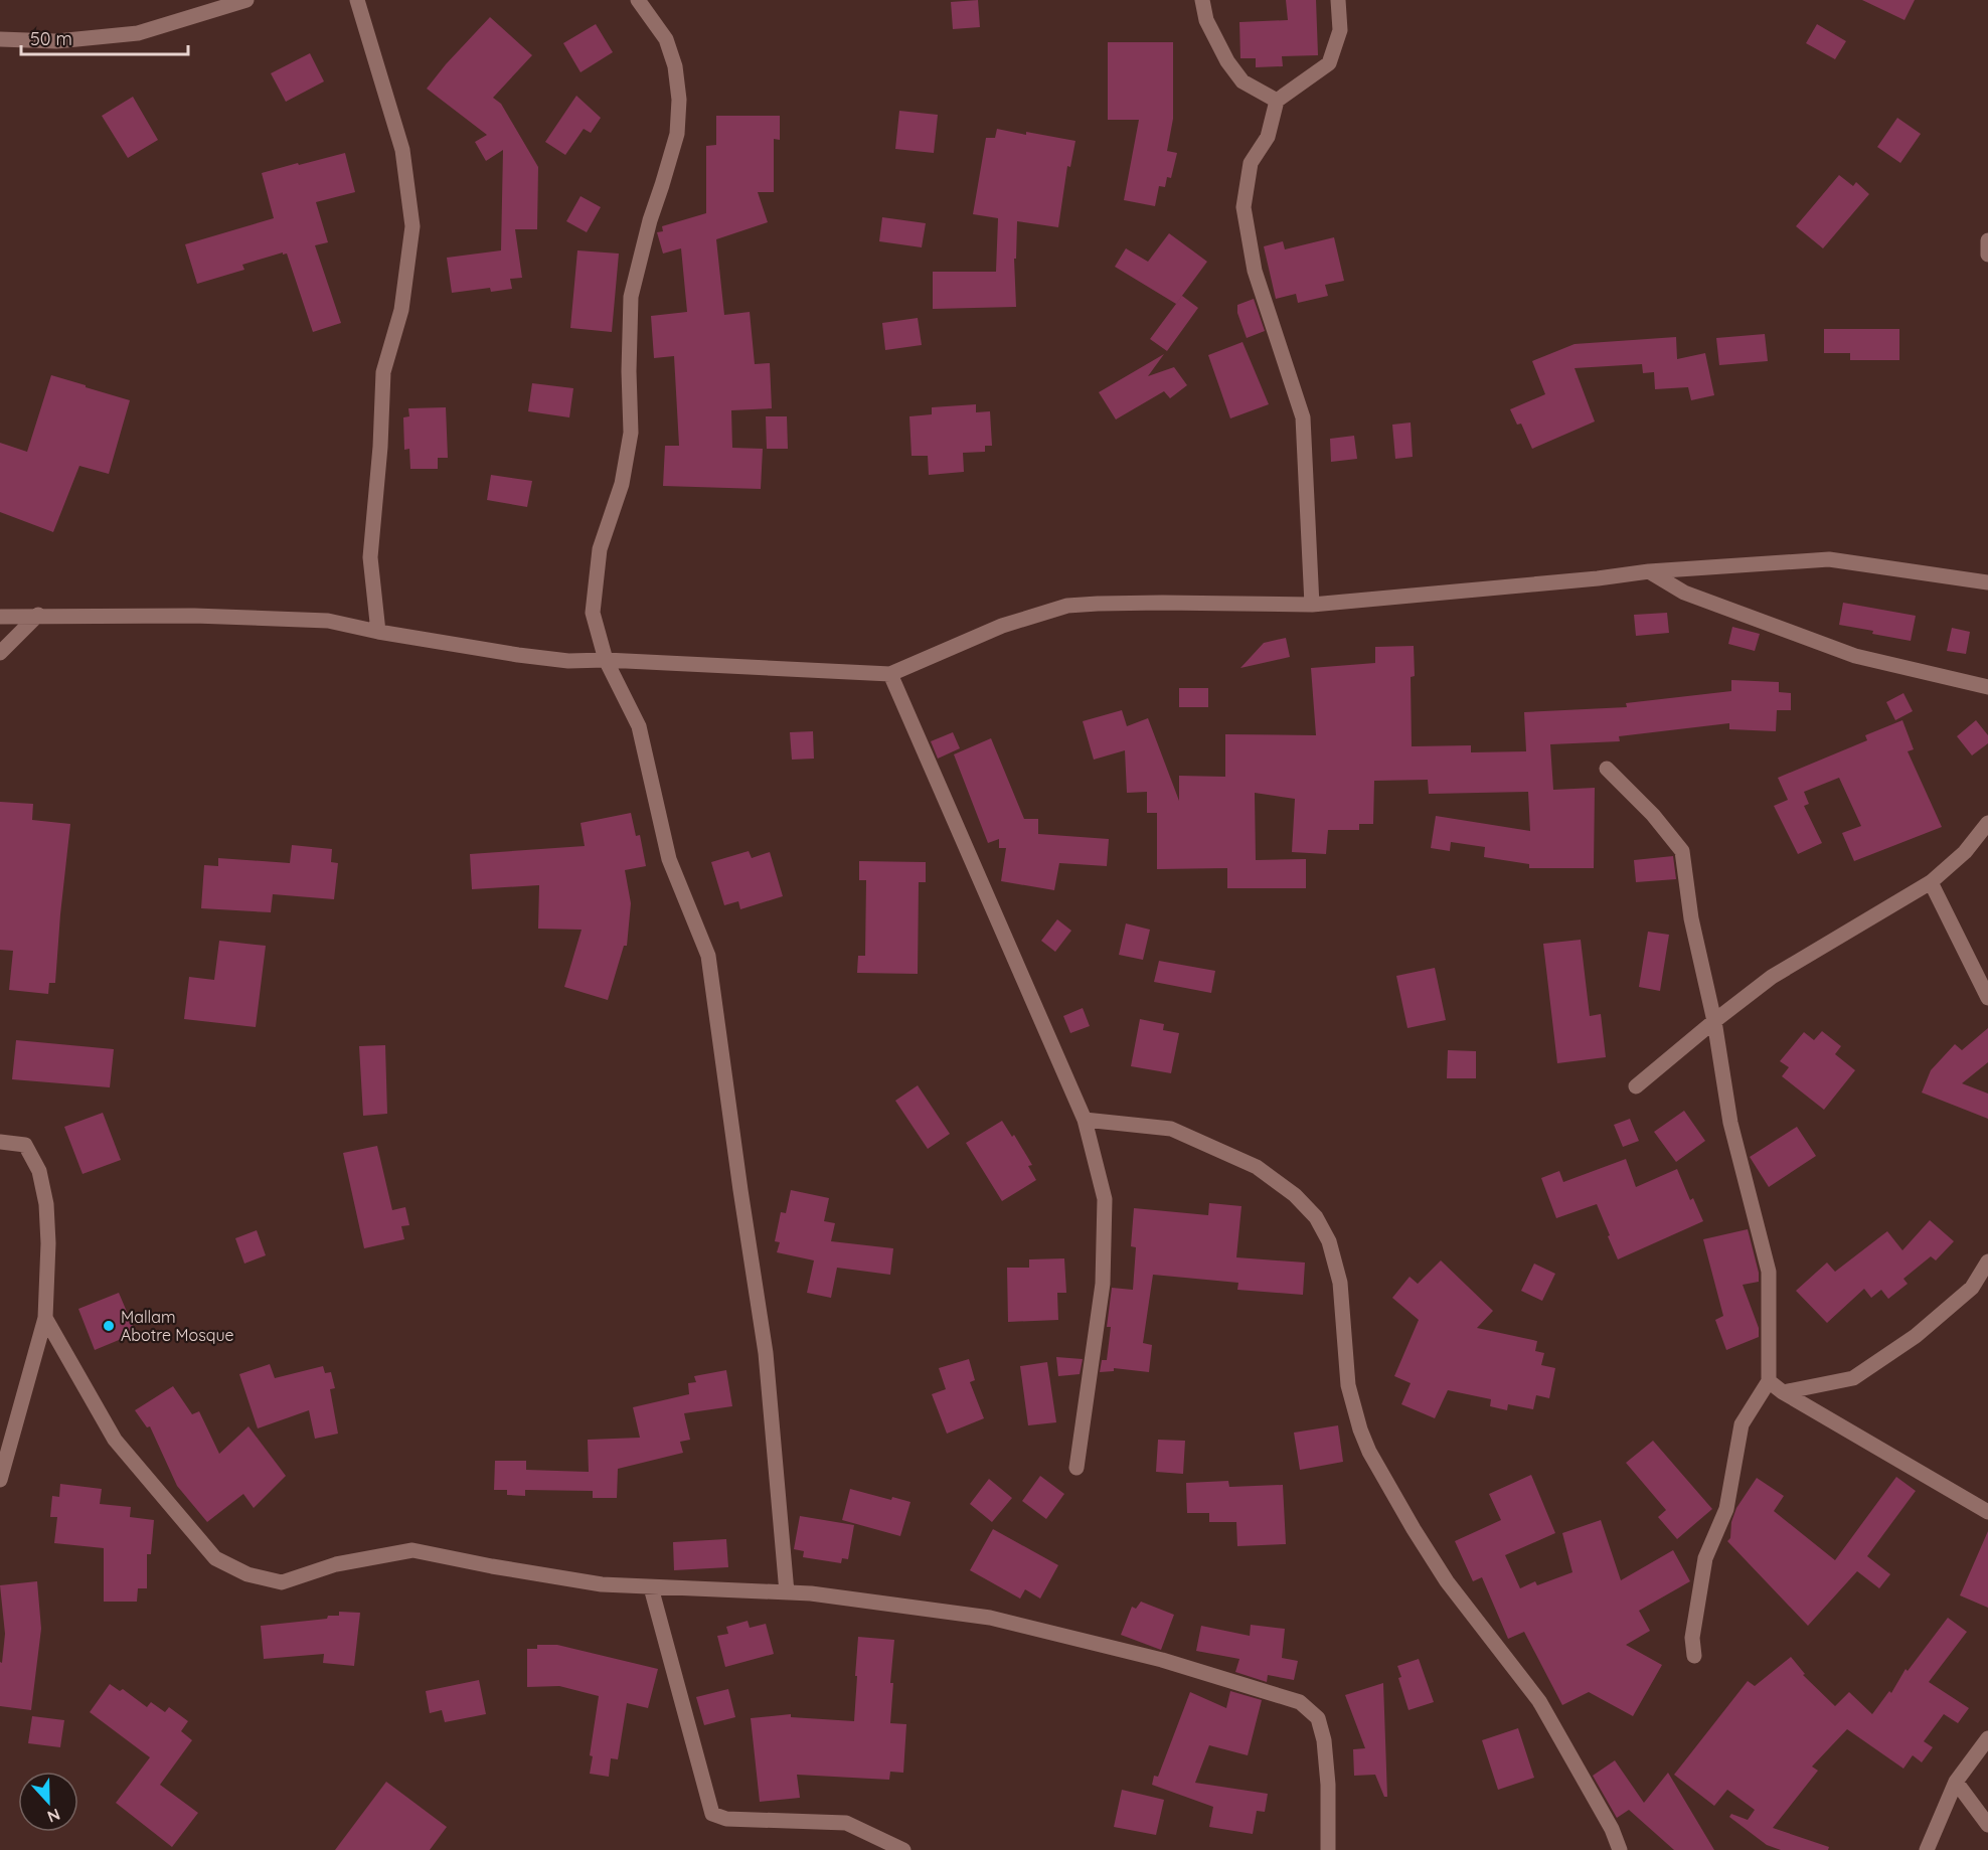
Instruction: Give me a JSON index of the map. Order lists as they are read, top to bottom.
{
  "places": ["Mallam Abotre Mosque"],
  "scale_bar": "50 m",
  "north": "bottom"
}
